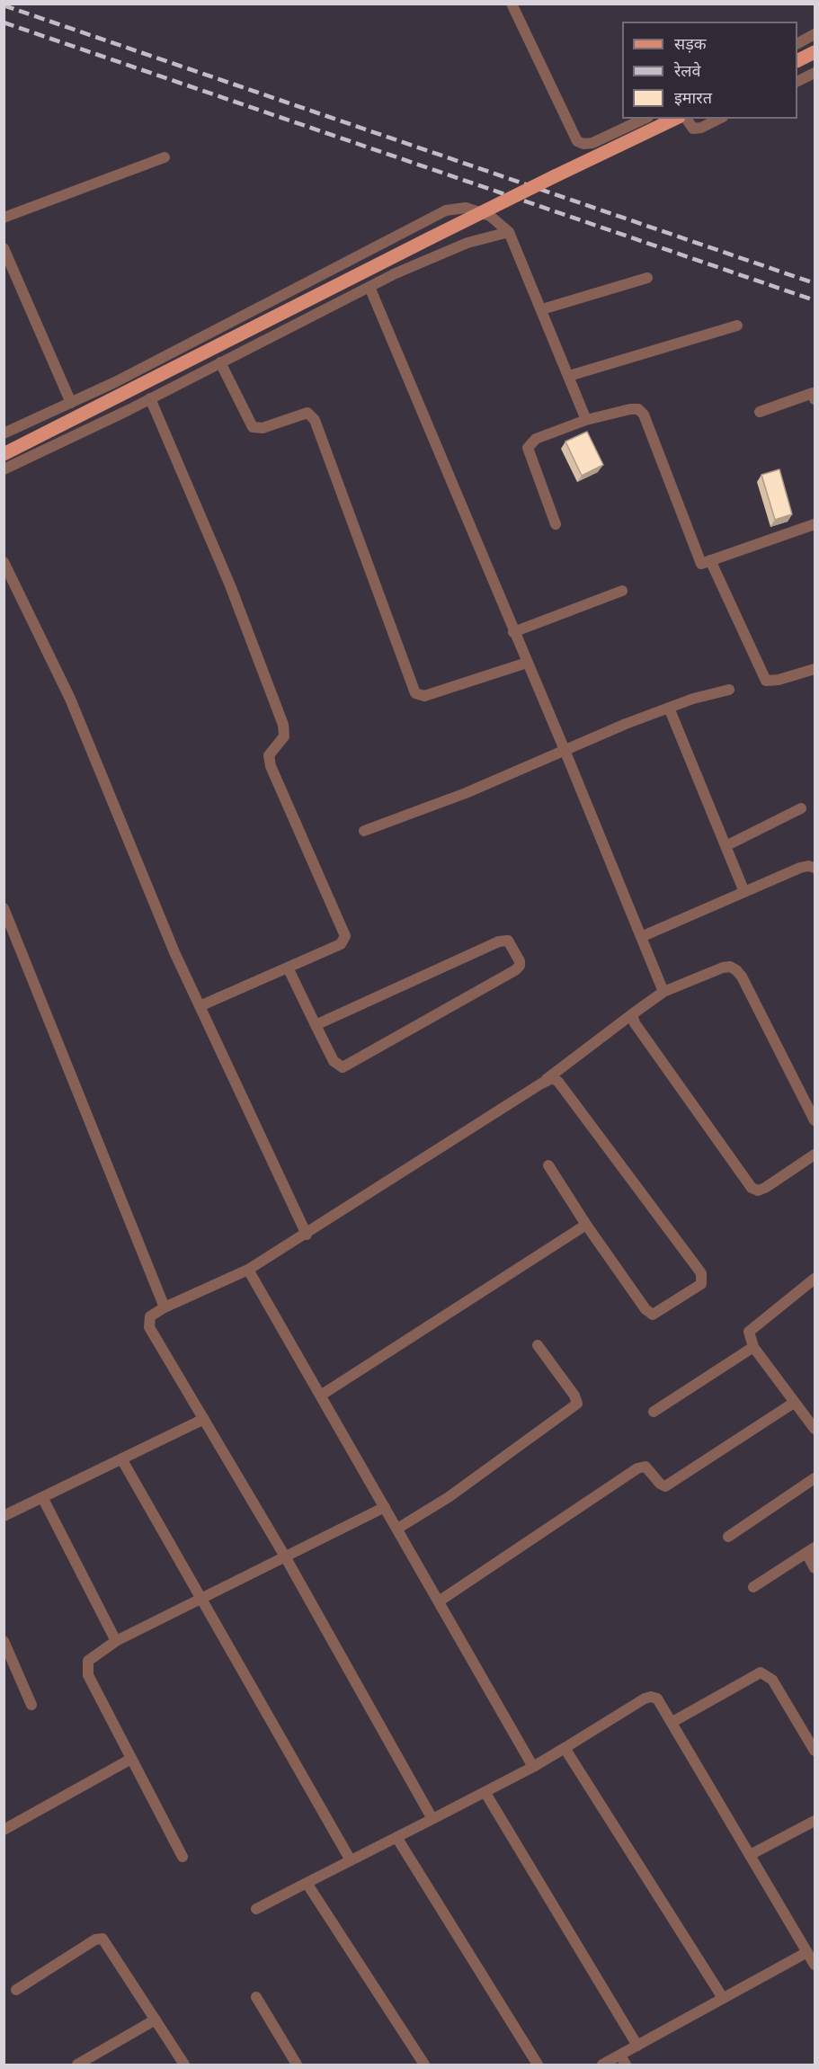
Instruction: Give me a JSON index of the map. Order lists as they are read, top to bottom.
{
  "legend": ["सड़क", "रेलवे", "इमारत"]
}
